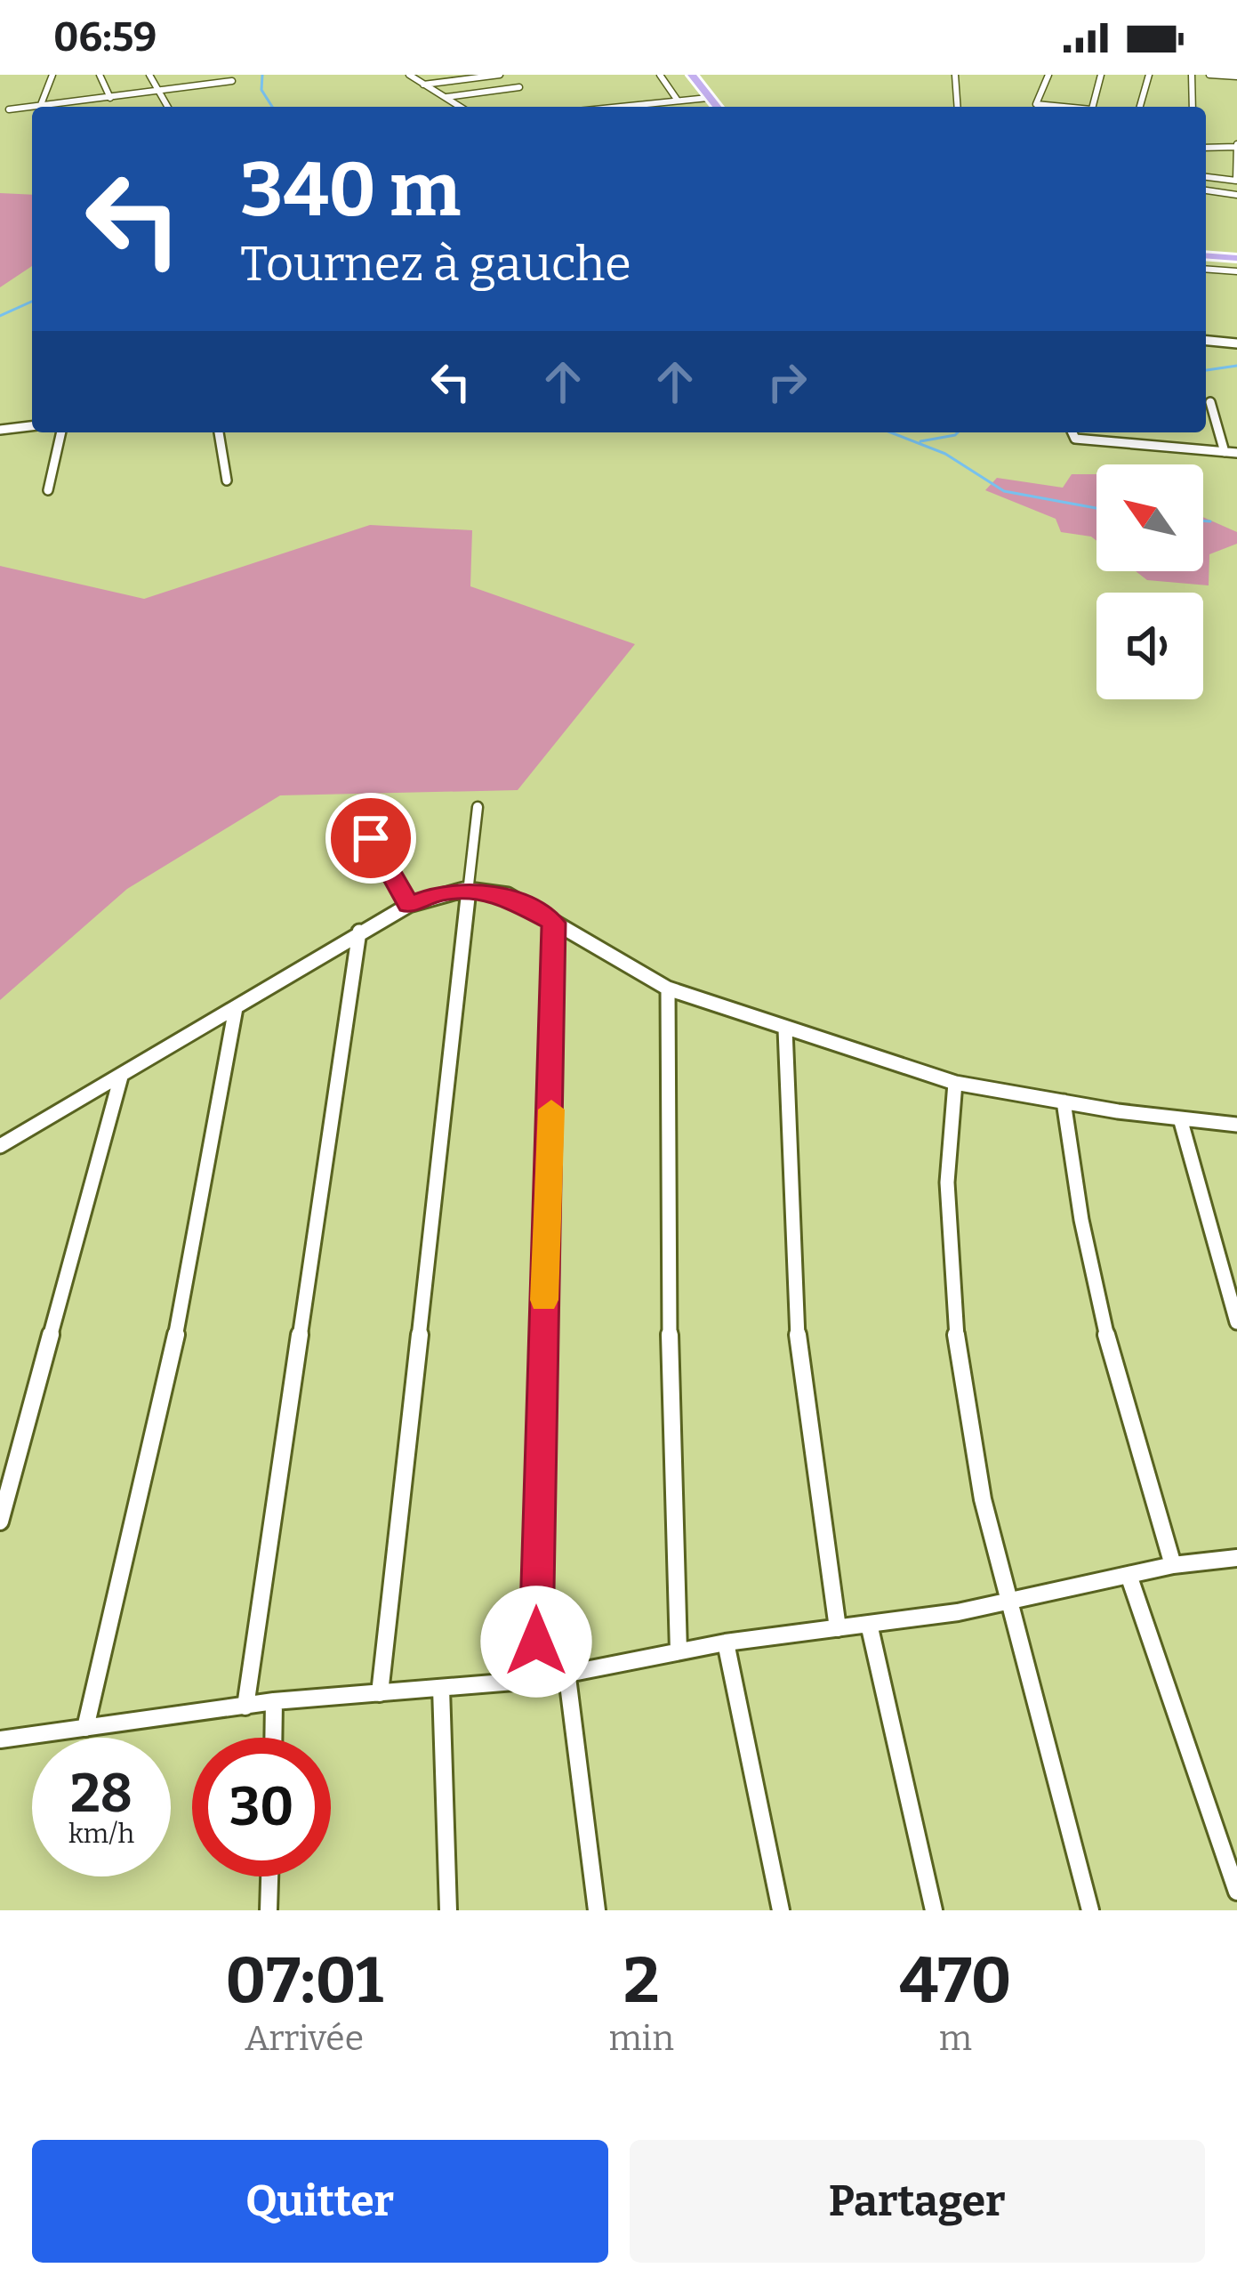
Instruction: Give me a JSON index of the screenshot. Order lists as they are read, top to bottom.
{
  "north": "top left",
  "page": {
    "status": "06:59",
    "turn": ["340 m", "Tournez à gauche"],
    "speed": "28 km/h",
    "limit": "30",
    "eta": [
      "07:01",
      "Arrivée",
      "2",
      "min",
      "470",
      "m"
    ],
    "buttons": ["Quitter", "Partager"]
  }
}
